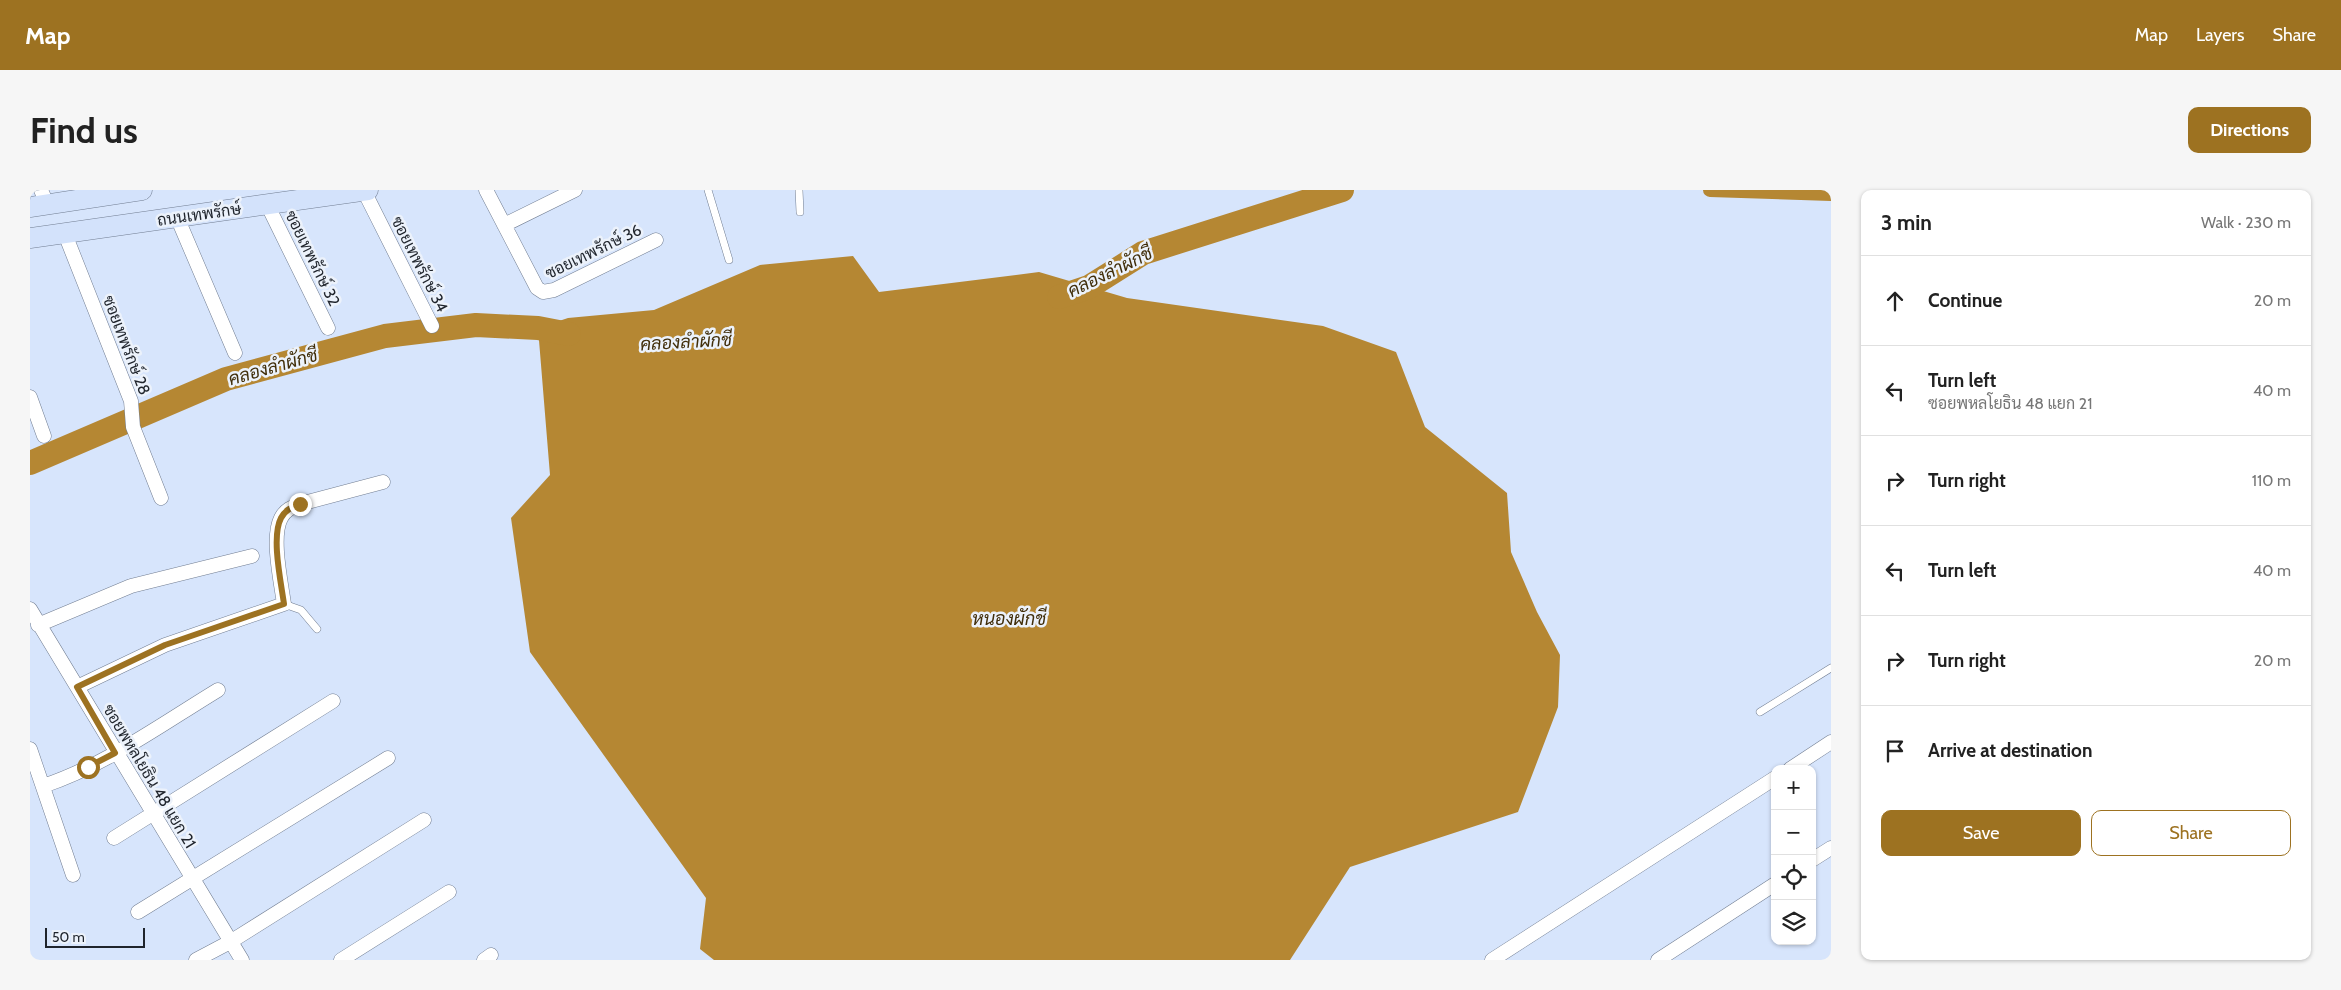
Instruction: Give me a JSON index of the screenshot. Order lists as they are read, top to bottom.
{
  "streets": {
    "main road": ["ถนนเทพรักษ์"],
    "street": [
      "ซอยเทพรักษ์ 36",
      "ซอยเทพรักษ์ 32",
      "ซอยเทพรักษ์ 34",
      "ซอยเทพรักษ์ 28",
      "ซอยพหลโยธิน 48 แยก 21"
    ]
  },
  "crossings": [
    ["ถนนเทพรักษ์", "ซอยเทพรักษ์ 32"],
    ["ถนนเทพรักษ์", "ซอยเทพรักษ์ 34"],
    ["ถนนเทพรักษ์", "ซอยเทพรักษ์ 28"]
  ],
  "water": ["คลองลำผักชี", "หนองผักชี"],
  "scale_bar": "50 m",
  "page": {
    "header": "Map",
    "nav": ["Map", "Layers", "Share"],
    "buttons": [
      "Directions",
      ["Save", "Share"]
    ],
    "title": "Find us",
    "heading": ["3 min", "Walk · 230 m"],
    "list": [
      ["Continue", "20 m"],
      ["Turn left", "ซอยพหลโยธิน 48 แยก 21", "40 m"],
      ["Turn right", "110 m"],
      ["Turn left", "40 m"],
      ["Turn right", "20 m"],
      "Arrive at destination"
    ],
    "map_buttons": ["+", "−"],
    "scale": "50 m"
  }
}
